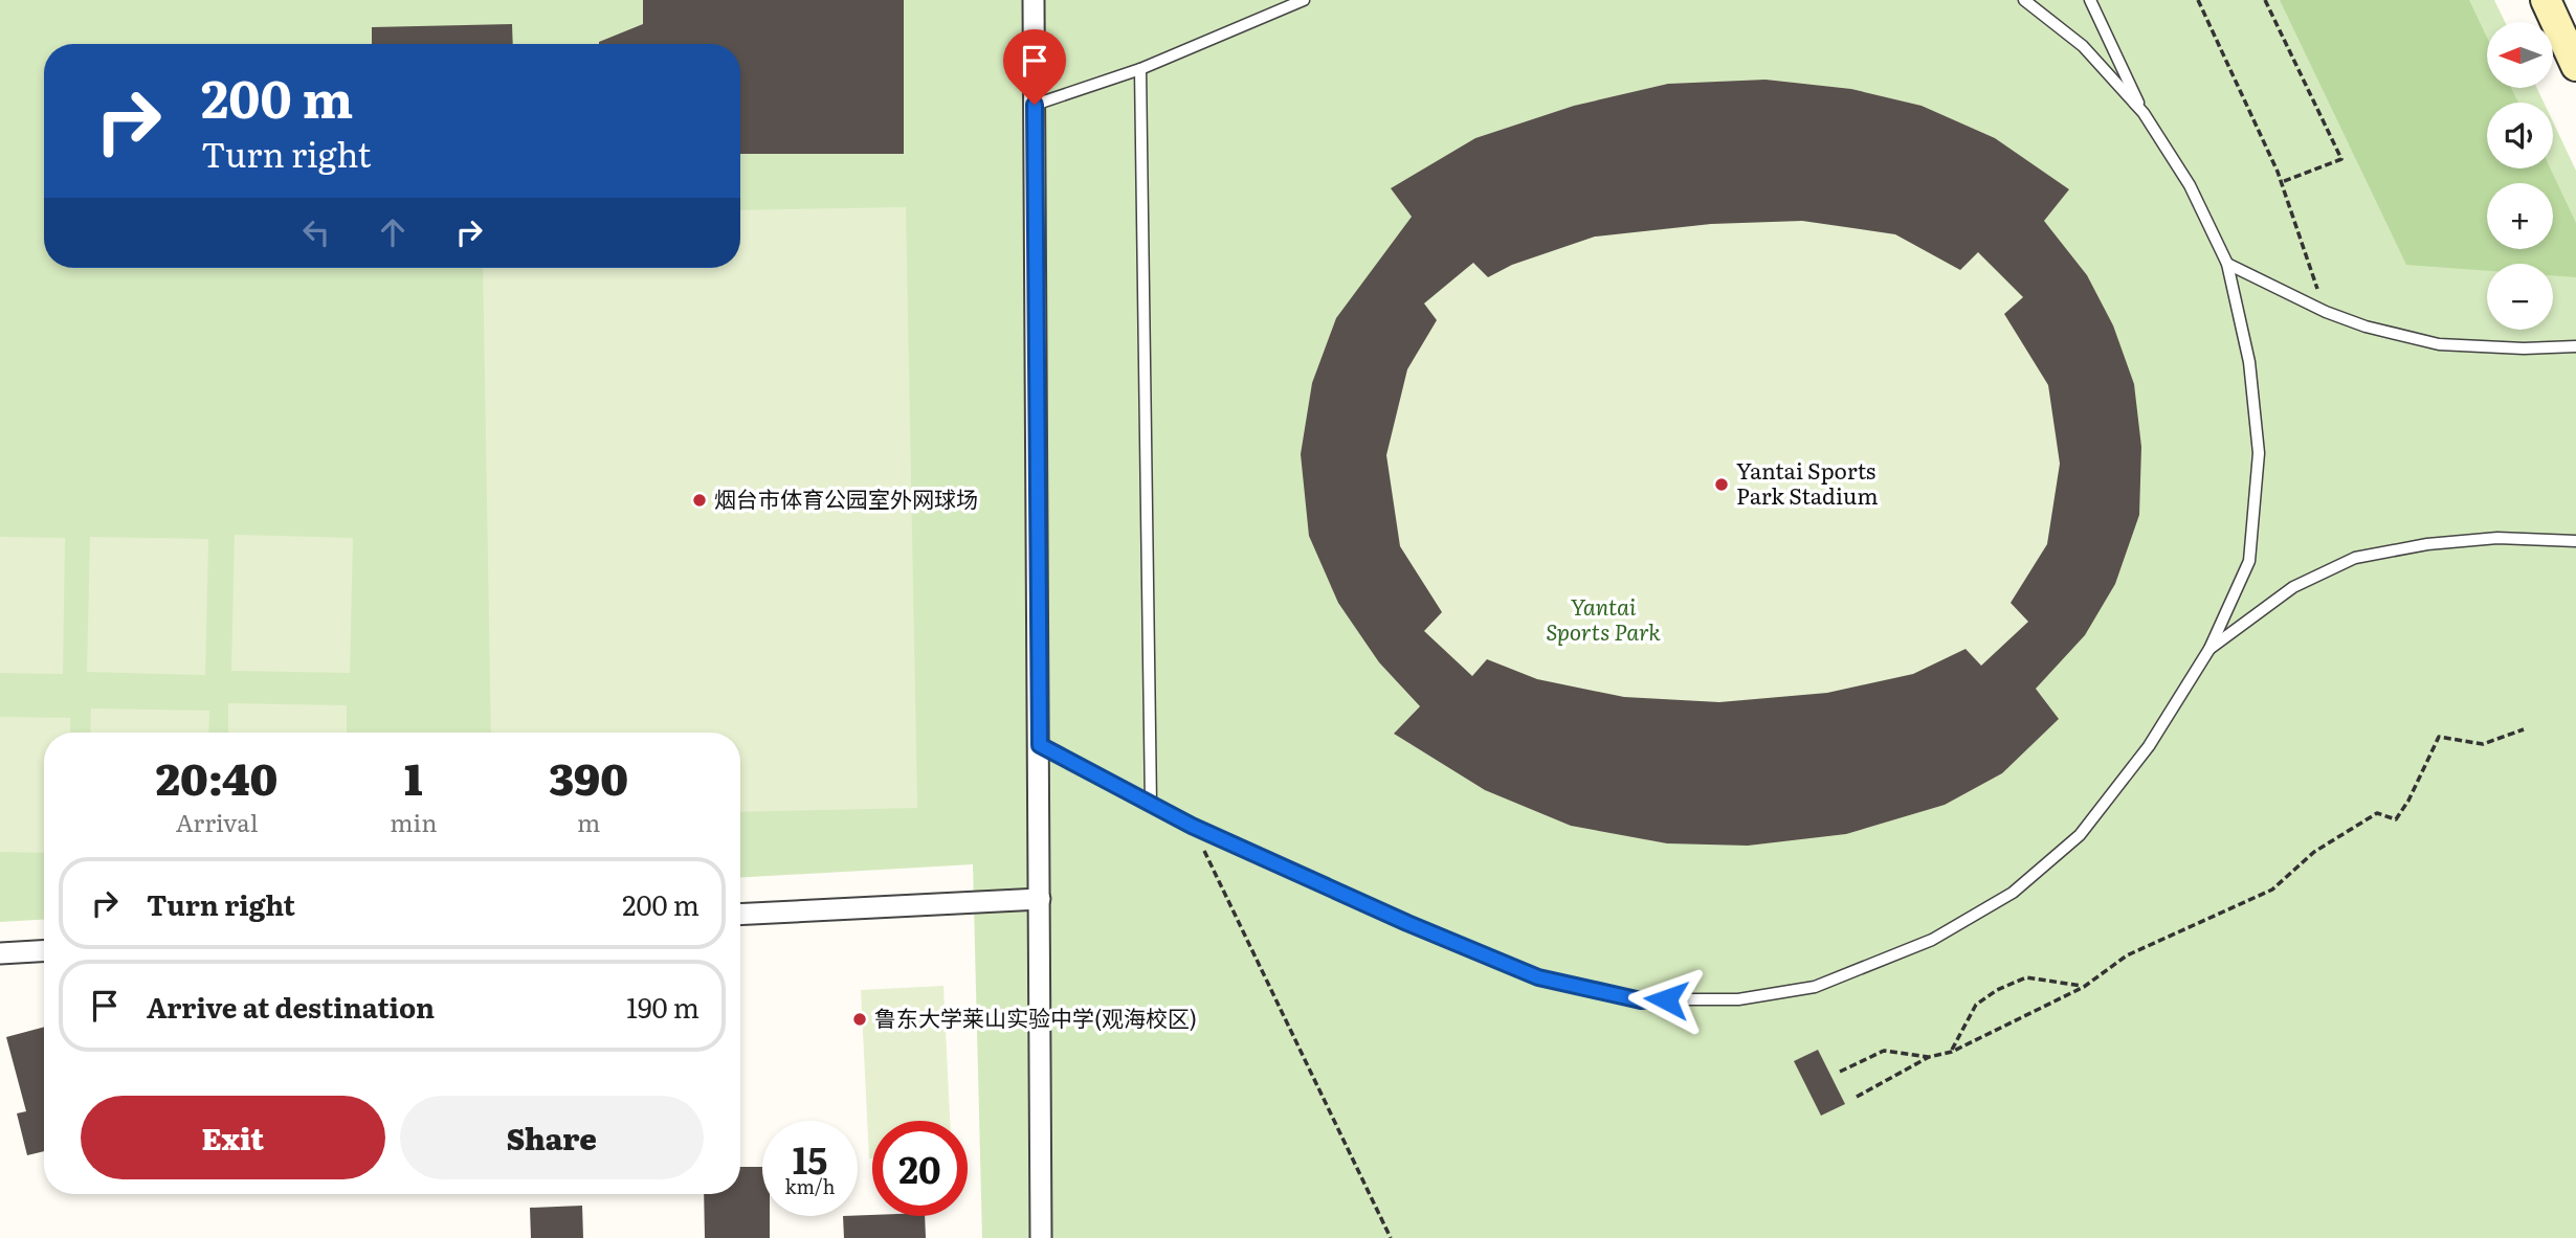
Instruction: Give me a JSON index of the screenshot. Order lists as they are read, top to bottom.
{
  "parks": ["Yantai Sports Park"],
  "places": ["Yantai Sports Park Stadium", "烟台市体育公园室外网球场", "鲁东大学莱山实验中学(观海校区)"],
  "north": "left",
  "page": {
    "map_buttons": ["+", "−"],
    "turn": ["200 m", "Turn right"],
    "eta": [
      "20:40",
      "Arrival",
      "1",
      "min",
      "390",
      "m"
    ],
    "list": [
      {
        "name": "Turn right",
        "value": "200 m"
      },
      {
        "name": "Arrive at destination",
        "value": "190 m"
      }
    ],
    "buttons": ["Exit", "Share"],
    "speed": "15 km/h",
    "limit": "20"
  }
}
